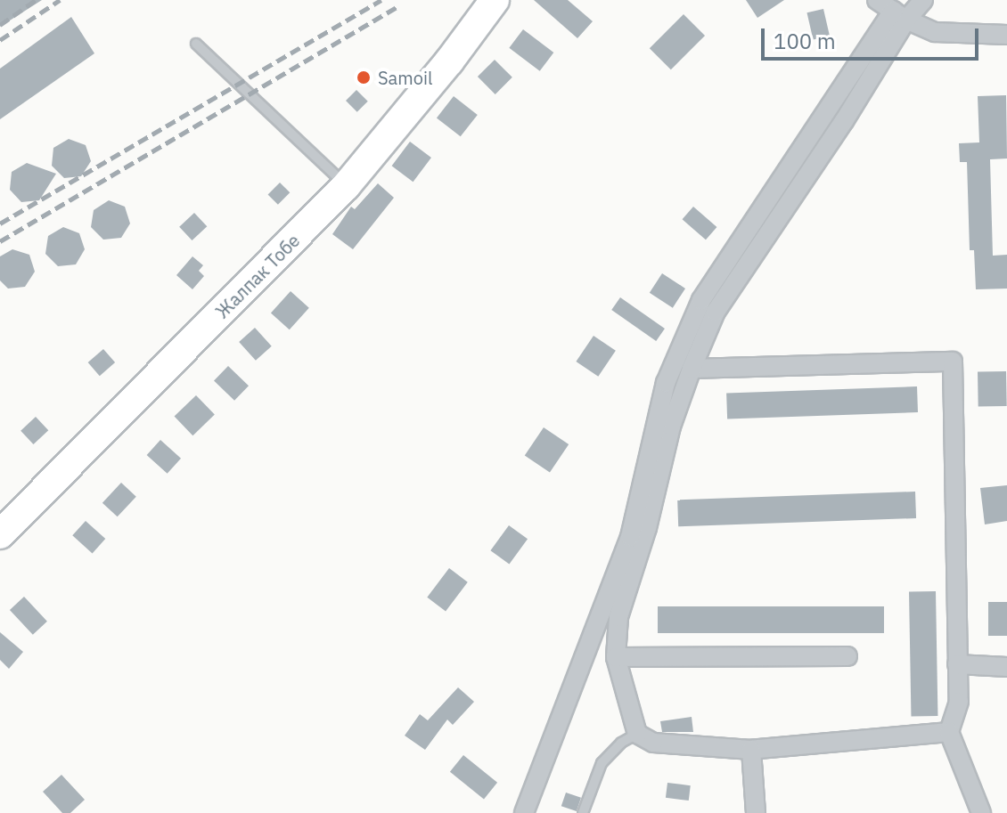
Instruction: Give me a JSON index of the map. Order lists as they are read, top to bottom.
{
  "streets": {
    "main road": ["Жалпак Тобе"]
  },
  "places": ["Samoil"],
  "scale_bar": "100 m"
}
